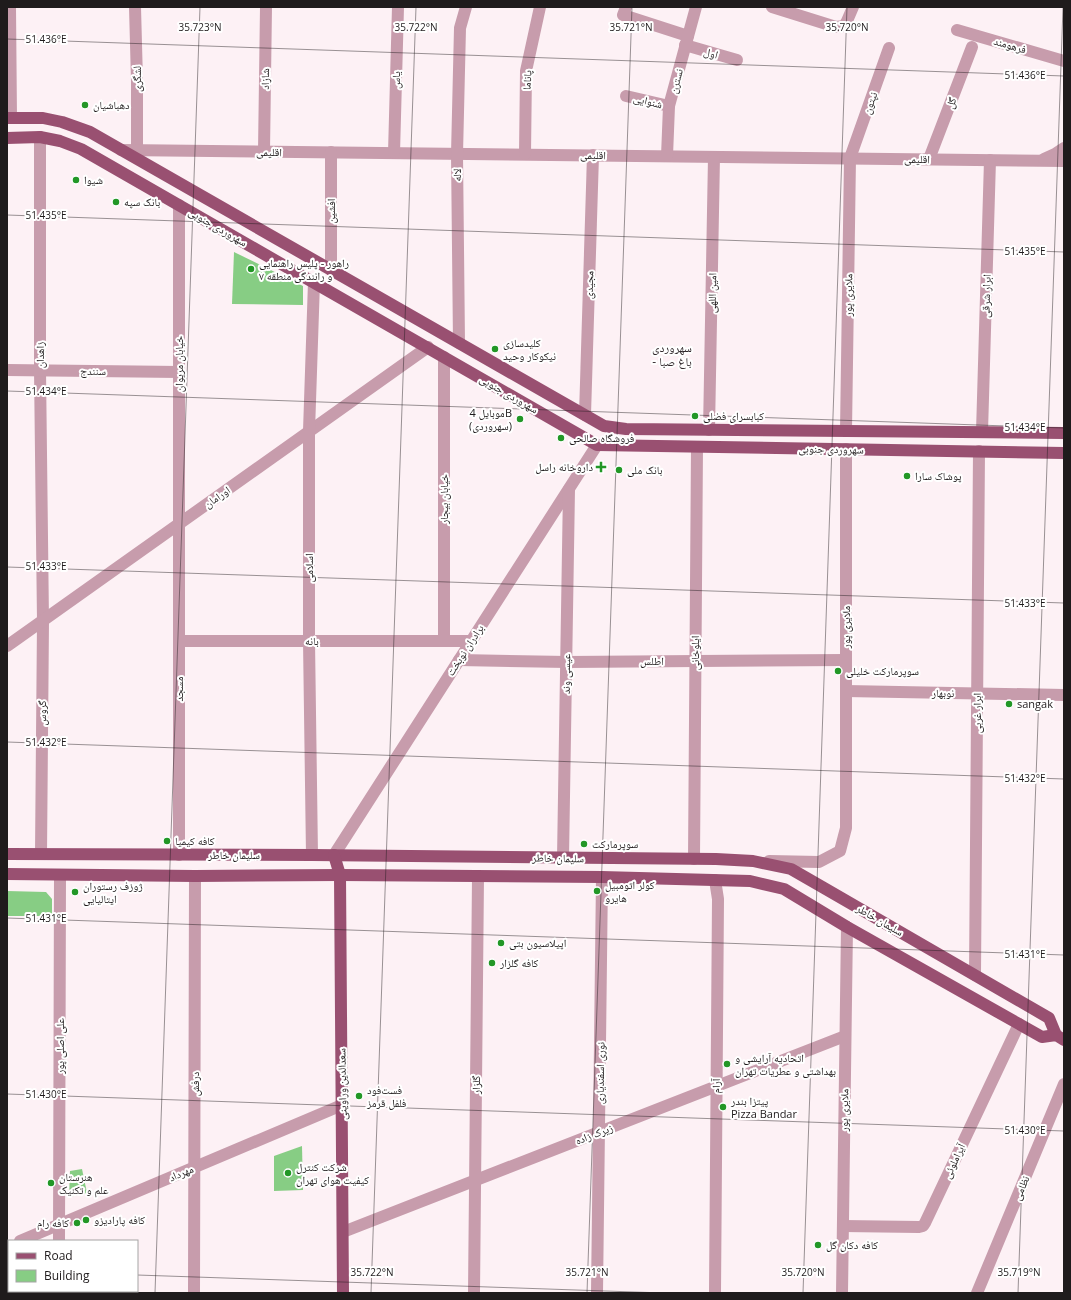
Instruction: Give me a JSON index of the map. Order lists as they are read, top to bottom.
{
  "streets": {
    "main road": ["سهروردی جنوبی", "سلیمان خاطر", "سعدالدین وراوینی"],
    "street": [
      "فرهومند",
      "اول",
      "لشگری",
      "شازاد",
      "یاس",
      "پاناما",
      "نسترن",
      "شنوایی",
      "نپتون",
      "گل",
      "اقلیمی",
      "لاله",
      "افشین",
      "مجیدی",
      "امین اللهی",
      "ملایری پور",
      "ابرار شرقی",
      "زاهدان",
      "خیابان مریوان",
      "سنندج",
      "اورامان",
      "خیابان بیجار",
      "اسلامی",
      "بانه",
      "برادران نوبخت",
      "ایلوخانی",
      "اطلس",
      "عیسی وند",
      "مسجد",
      "نوبهار",
      "گروس",
      "ابرار غربی",
      "علی اصلی پور",
      "نوری اسفندیاری",
      "درفش",
      "گلزار",
      "آرام",
      "زیرک زاده",
      "آیراملوئی",
      "مهرداد",
      "نظامی"
    ]
  },
  "crossings": [
    ["اول", "نسترن"],
    ["لشگری", "اقلیمی"],
    ["شازاد", "اقلیمی"],
    ["یاس", "اقلیمی"],
    ["پاناما", "اقلیمی"],
    ["نسترن", "شنوایی"],
    ["نسترن", "اقلیمی"],
    ["نپتون", "اقلیمی"],
    ["نپتون", "ملایری پور"],
    ["گل", "اقلیمی"],
    ["اقلیمی", "لاله"],
    ["اقلیمی", "افشین"],
    ["اقلیمی", "سهروردی جنوبی"],
    ["اقلیمی", "مجیدی"],
    ["اقلیمی", "امین اللهی"],
    ["اقلیمی", "ملایری پور"],
    ["اقلیمی", "ابرار شرقی"],
    ["لاله", "سهروردی جنوبی"],
    ["افشین", "سهروردی جنوبی"],
    ["سهروردی جنوبی", "مجیدی"],
    ["سهروردی جنوبی", "امین اللهی"],
    ["سهروردی جنوبی", "ملایری پور"],
    ["سهروردی جنوبی", "ابرار شرقی"],
    ["سهروردی جنوبی", "زاهدان"],
    ["سهروردی جنوبی", "خیابان مریوان"],
    ["سهروردی جنوبی", "اورامان"],
    ["سهروردی جنوبی", "خیابان بیجار"],
    ["سهروردی جنوبی", "اسلامی"],
    ["سهروردی جنوبی", "برادران نوبخت"],
    ["سهروردی جنوبی", "ایلوخانی"],
    ["سهروردی جنوبی", "ابرار غربی"],
    ["ملایری پور", "اطلس"],
    ["ملایری پور", "نوبهار"],
    ["ملایری پور", "سلیمان خاطر"],
    ["ملایری پور", "زیرک زاده"],
    ["ملایری پور", "آیراملوئی"],
    ["زاهدان", "سنندج"],
    ["زاهدان", "اورامان"],
    ["زاهدان", "گروس"],
    ["خیابان مریوان", "سنندج"],
    ["خیابان مریوان", "اورامان"],
    ["خیابان مریوان", "مسجد"],
    ["اورامان", "اسلامی"],
    ["اورامان", "مسجد"],
    ["اورامان", "گروس"],
    ["خیابان بیجار", "بانه"],
    ["اسلامی", "بانه"],
    ["اسلامی", "سلیمان خاطر"],
    ["بانه", "برادران نوبخت"],
    ["بانه", "مسجد"],
    ["برادران نوبخت", "اطلس"],
    ["برادران نوبخت", "عیسی وند"],
    ["برادران نوبخت", "سلیمان خاطر"],
    ["برادران نوبخت", "سعدالدین وراوینی"],
    ["ایلوخانی", "اطلس"],
    ["ایلوخانی", "سلیمان خاطر"],
    ["اطلس", "عیسی وند"],
    ["عیسی وند", "سلیمان خاطر"],
    ["مسجد", "سلیمان خاطر"],
    ["نوبهار", "ابرار غربی"],
    ["گروس", "سلیمان خاطر"],
    ["ابرار غربی", "سلیمان خاطر"],
    ["سلیمان خاطر", "علی اصلی پور"],
    ["سلیمان خاطر", "نوری اسفندیاری"],
    ["سلیمان خاطر", "درفش"],
    ["سلیمان خاطر", "سعدالدین وراوینی"],
    ["سلیمان خاطر", "گلزار"],
    ["سلیمان خاطر", "آرام"],
    ["سلیمان خاطر", "آیراملوئی"],
    ["علی اصلی پور", "مهرداد"],
    ["نوری اسفندیاری", "زیرک زاده"],
    ["درفش", "مهرداد"],
    ["سعدالدین وراوینی", "زیرک زاده"],
    ["سعدالدین وراوینی", "مهرداد"],
    ["گلزار", "زیرک زاده"],
    ["آرام", "زیرک زاده"]
  ],
  "districts": ["سهروردی - باغ صبا"],
  "places": {
    "other": [
      "دهباشیان",
      "شیوا",
      "بانک سپه",
      "راهور - پلیس راهنمایی و رانندگی منطقه ۷",
      "کلیدسازی نیکوکار وحید",
      "کبابسرای فضلی",
      "موبایل 4B (سهروردی)",
      "فروشگاه صالحی",
      "بانک ملی",
      "پوشاک سارا",
      "سوپرمارکت خلیلی",
      "sangak",
      "کافه کیمیا",
      "سوپرمارکت",
      "کولر اتومبیل هایرو",
      "ژوزف رستوران ایتالیایی",
      "اپیلاسیون بتی",
      "کافه گلزار",
      "اتحادیه آرایشی و بهداشتی و عطریات تهران",
      "فست‌فود فلفل قرمز",
      "پیتزا بندر Pizza Bandar",
      "شرکت کنترل کیفیت هوای تهران",
      "هنرستان علم و تکنیک",
      "کافه پارادیزو",
      "کافه رام",
      "کافه دکان گل"
    ],
    "health": ["داروخانه راسل"]
  },
  "legend": ["Road", "Building"],
  "coordinates": [
    "35.723°N",
    "35.722°N",
    "35.721°N",
    "35.720°N",
    "51.436°E",
    "51.435°E",
    "51.434°E",
    "51.433°E",
    "51.432°E",
    "51.431°E",
    "51.430°E",
    "35.719°N"
  ]
}
